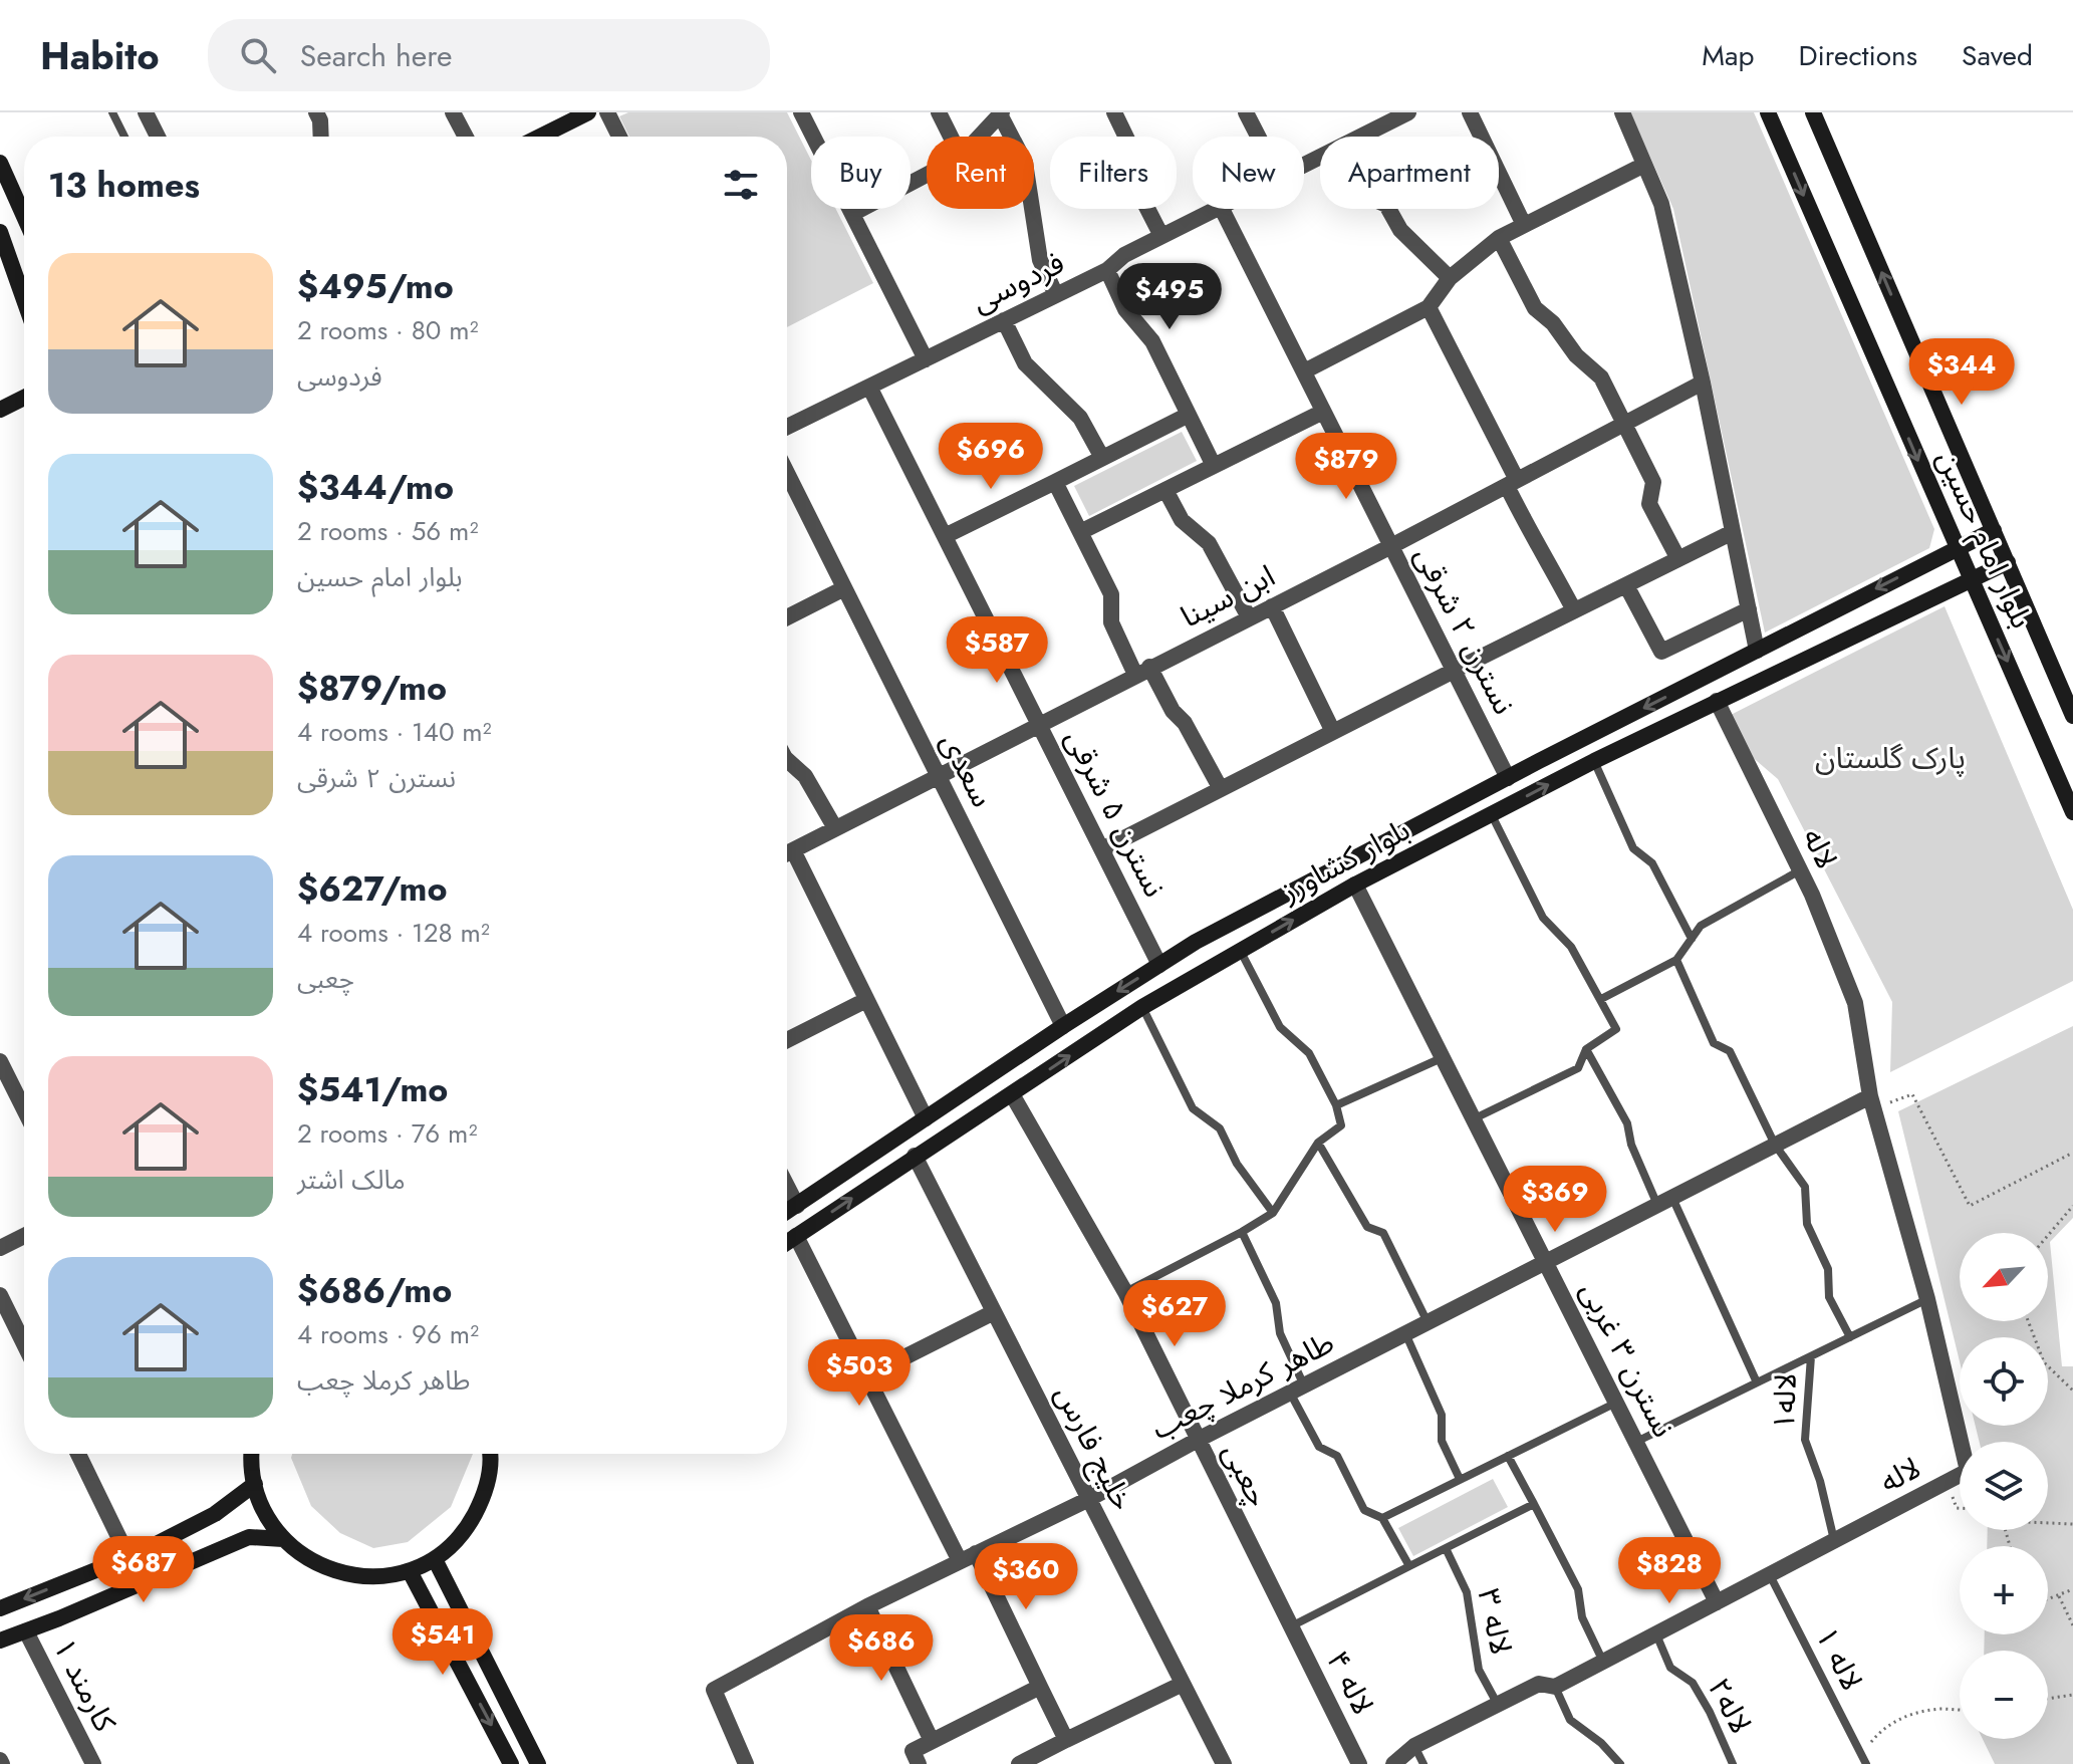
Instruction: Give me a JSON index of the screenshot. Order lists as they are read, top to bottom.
{
  "streets": {
    "main road": ["بلوار امام حسین", "بلوار کشاورز"],
    "street": [
      "فردوسی",
      "ابن سینا",
      "نسترن ۲ شرقی",
      "سعدی",
      "نسترن ۵ شرقی",
      "لاله",
      "نسترن ۳ غربی",
      "طاهر کرملا چعب",
      "خلیج فارس",
      "چعبی",
      "لاله ۴",
      "کارمند ۱"
    ],
    "lane": [
      "لاله۱",
      "لاله ۳",
      "لاله ۱",
      "لاله۲"
    ]
  },
  "crossings": [
    ["فردوسی", "نسترن ۵ شرقی"],
    ["بلوار امام حسین", "بلوار کشاورز"],
    ["ابن سینا", "نسترن ۲ شرقی"],
    ["ابن سینا", "سعدی"],
    ["ابن سینا", "نسترن ۵ شرقی"],
    ["نسترن ۲ شرقی", "بلوار کشاورز"],
    ["سعدی", "بلوار کشاورز"],
    ["نسترن ۵ شرقی", "بلوار کشاورز"],
    ["لاله", "بلوار کشاورز"],
    ["لاله", "نسترن ۳ غربی"],
    ["لاله", "طاهر کرملا چعب"],
    ["لاله", "لاله۱"],
    ["لاله", "لاله ۳"],
    ["لاله", "لاله ۱"],
    ["لاله", "لاله۲"],
    ["بلوار کشاورز", "نسترن ۳ غربی"],
    ["بلوار کشاورز", "خلیج فارس"],
    ["بلوار کشاورز", "چعبی"],
    ["نسترن ۳ غربی", "طاهر کرملا چعب"],
    ["طاهر کرملا چعب", "خلیج فارس"],
    ["طاهر کرملا چعب", "چعبی"],
    ["چعبی", "لاله ۴"]
  ],
  "parks": ["پارک گلستان"],
  "north": "bottom left",
  "page": {
    "header": "Habito",
    "search": "Search here",
    "nav": ["Map", "Directions", "Saved"],
    "chip": [
      "Buy",
      "Rent",
      "Filters",
      "New",
      "Apartment"
    ],
    "heading": "13 homes",
    "list": [
      {
        "name": "$495/mo",
        "note": "2 rooms · 80 m² · فردوسی"
      },
      {
        "name": "$344/mo",
        "note": "2 rooms · 56 m² · بلوار امام حسین"
      },
      {
        "name": "$879/mo",
        "note": "4 rooms · 140 m² · نسترن ۲ شرقی"
      },
      {
        "name": "$627/mo",
        "note": "4 rooms · 128 m² · چعبی"
      },
      {
        "name": "$541/mo",
        "note": "2 rooms · 76 m² · مالک اشتر"
      },
      {
        "name": "$686/mo",
        "note": "4 rooms · 96 m² · طاهر کرملا چعب"
      }
    ],
    "price": [
      "$495",
      "$344",
      "$696",
      "$879",
      "$587",
      "$369",
      "$627",
      "$503",
      "$687",
      "$828",
      "$360",
      "$541",
      "$686"
    ],
    "map_buttons": ["+", "−"]
  }
}
